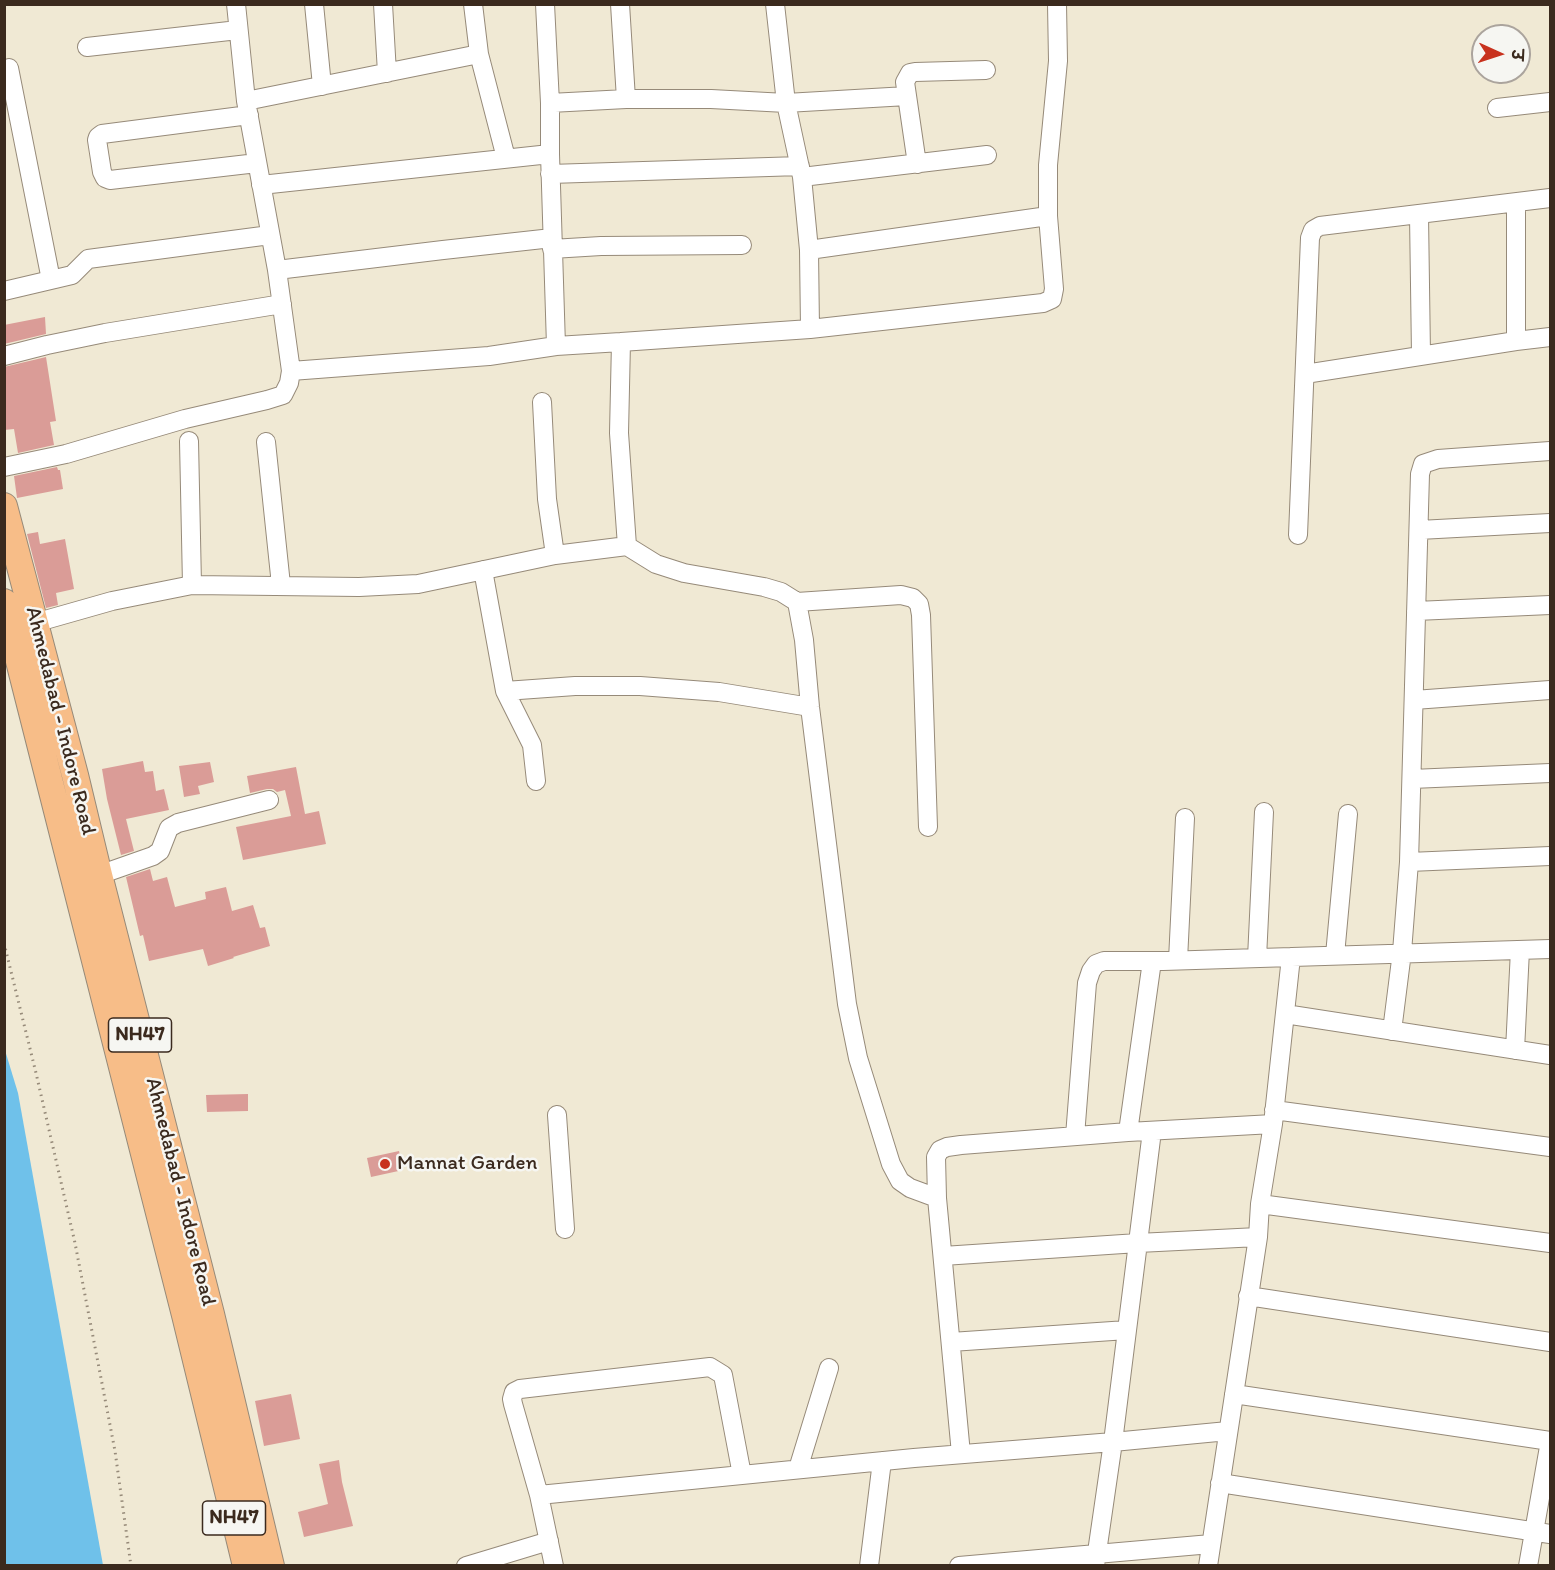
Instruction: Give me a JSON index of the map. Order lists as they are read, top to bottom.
{
  "streets": {
    "highway": ["Ahmedabad - Indore Road", "NH47"]
  },
  "places": ["Mannat Garden"],
  "north": "right"
}
